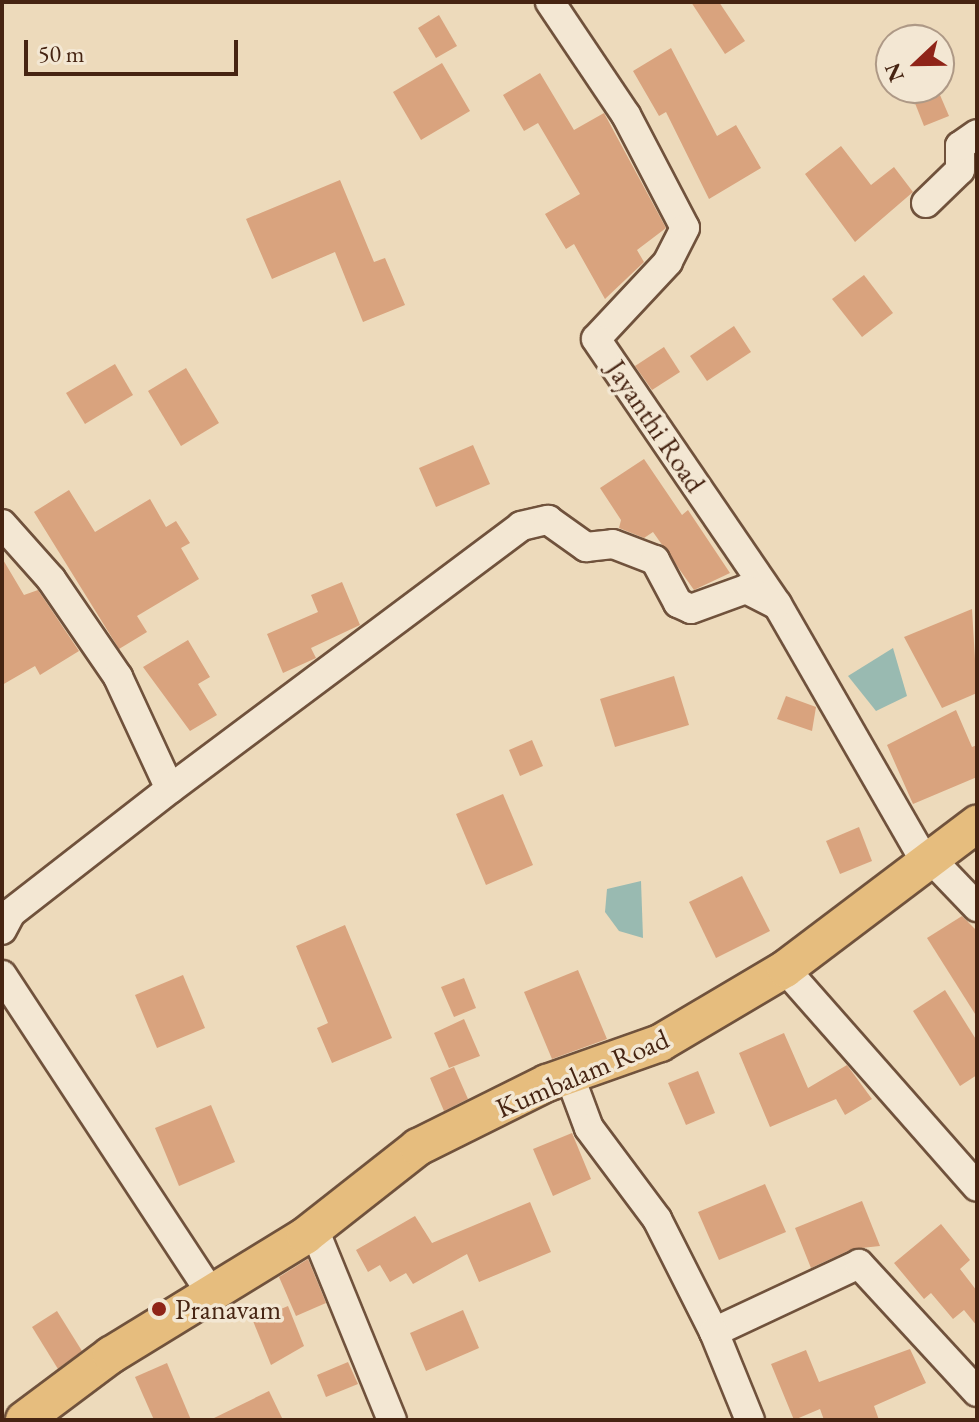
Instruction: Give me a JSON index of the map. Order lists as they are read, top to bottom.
{
  "streets": {
    "main road": ["Kumbalam Road"],
    "street": ["Jayanthi Road"]
  },
  "crossings": [
    ["Jayanthi Road", "Kumbalam Road"]
  ],
  "places": ["Pranavam"],
  "scale_bar": "50 m",
  "north": "left"
}
